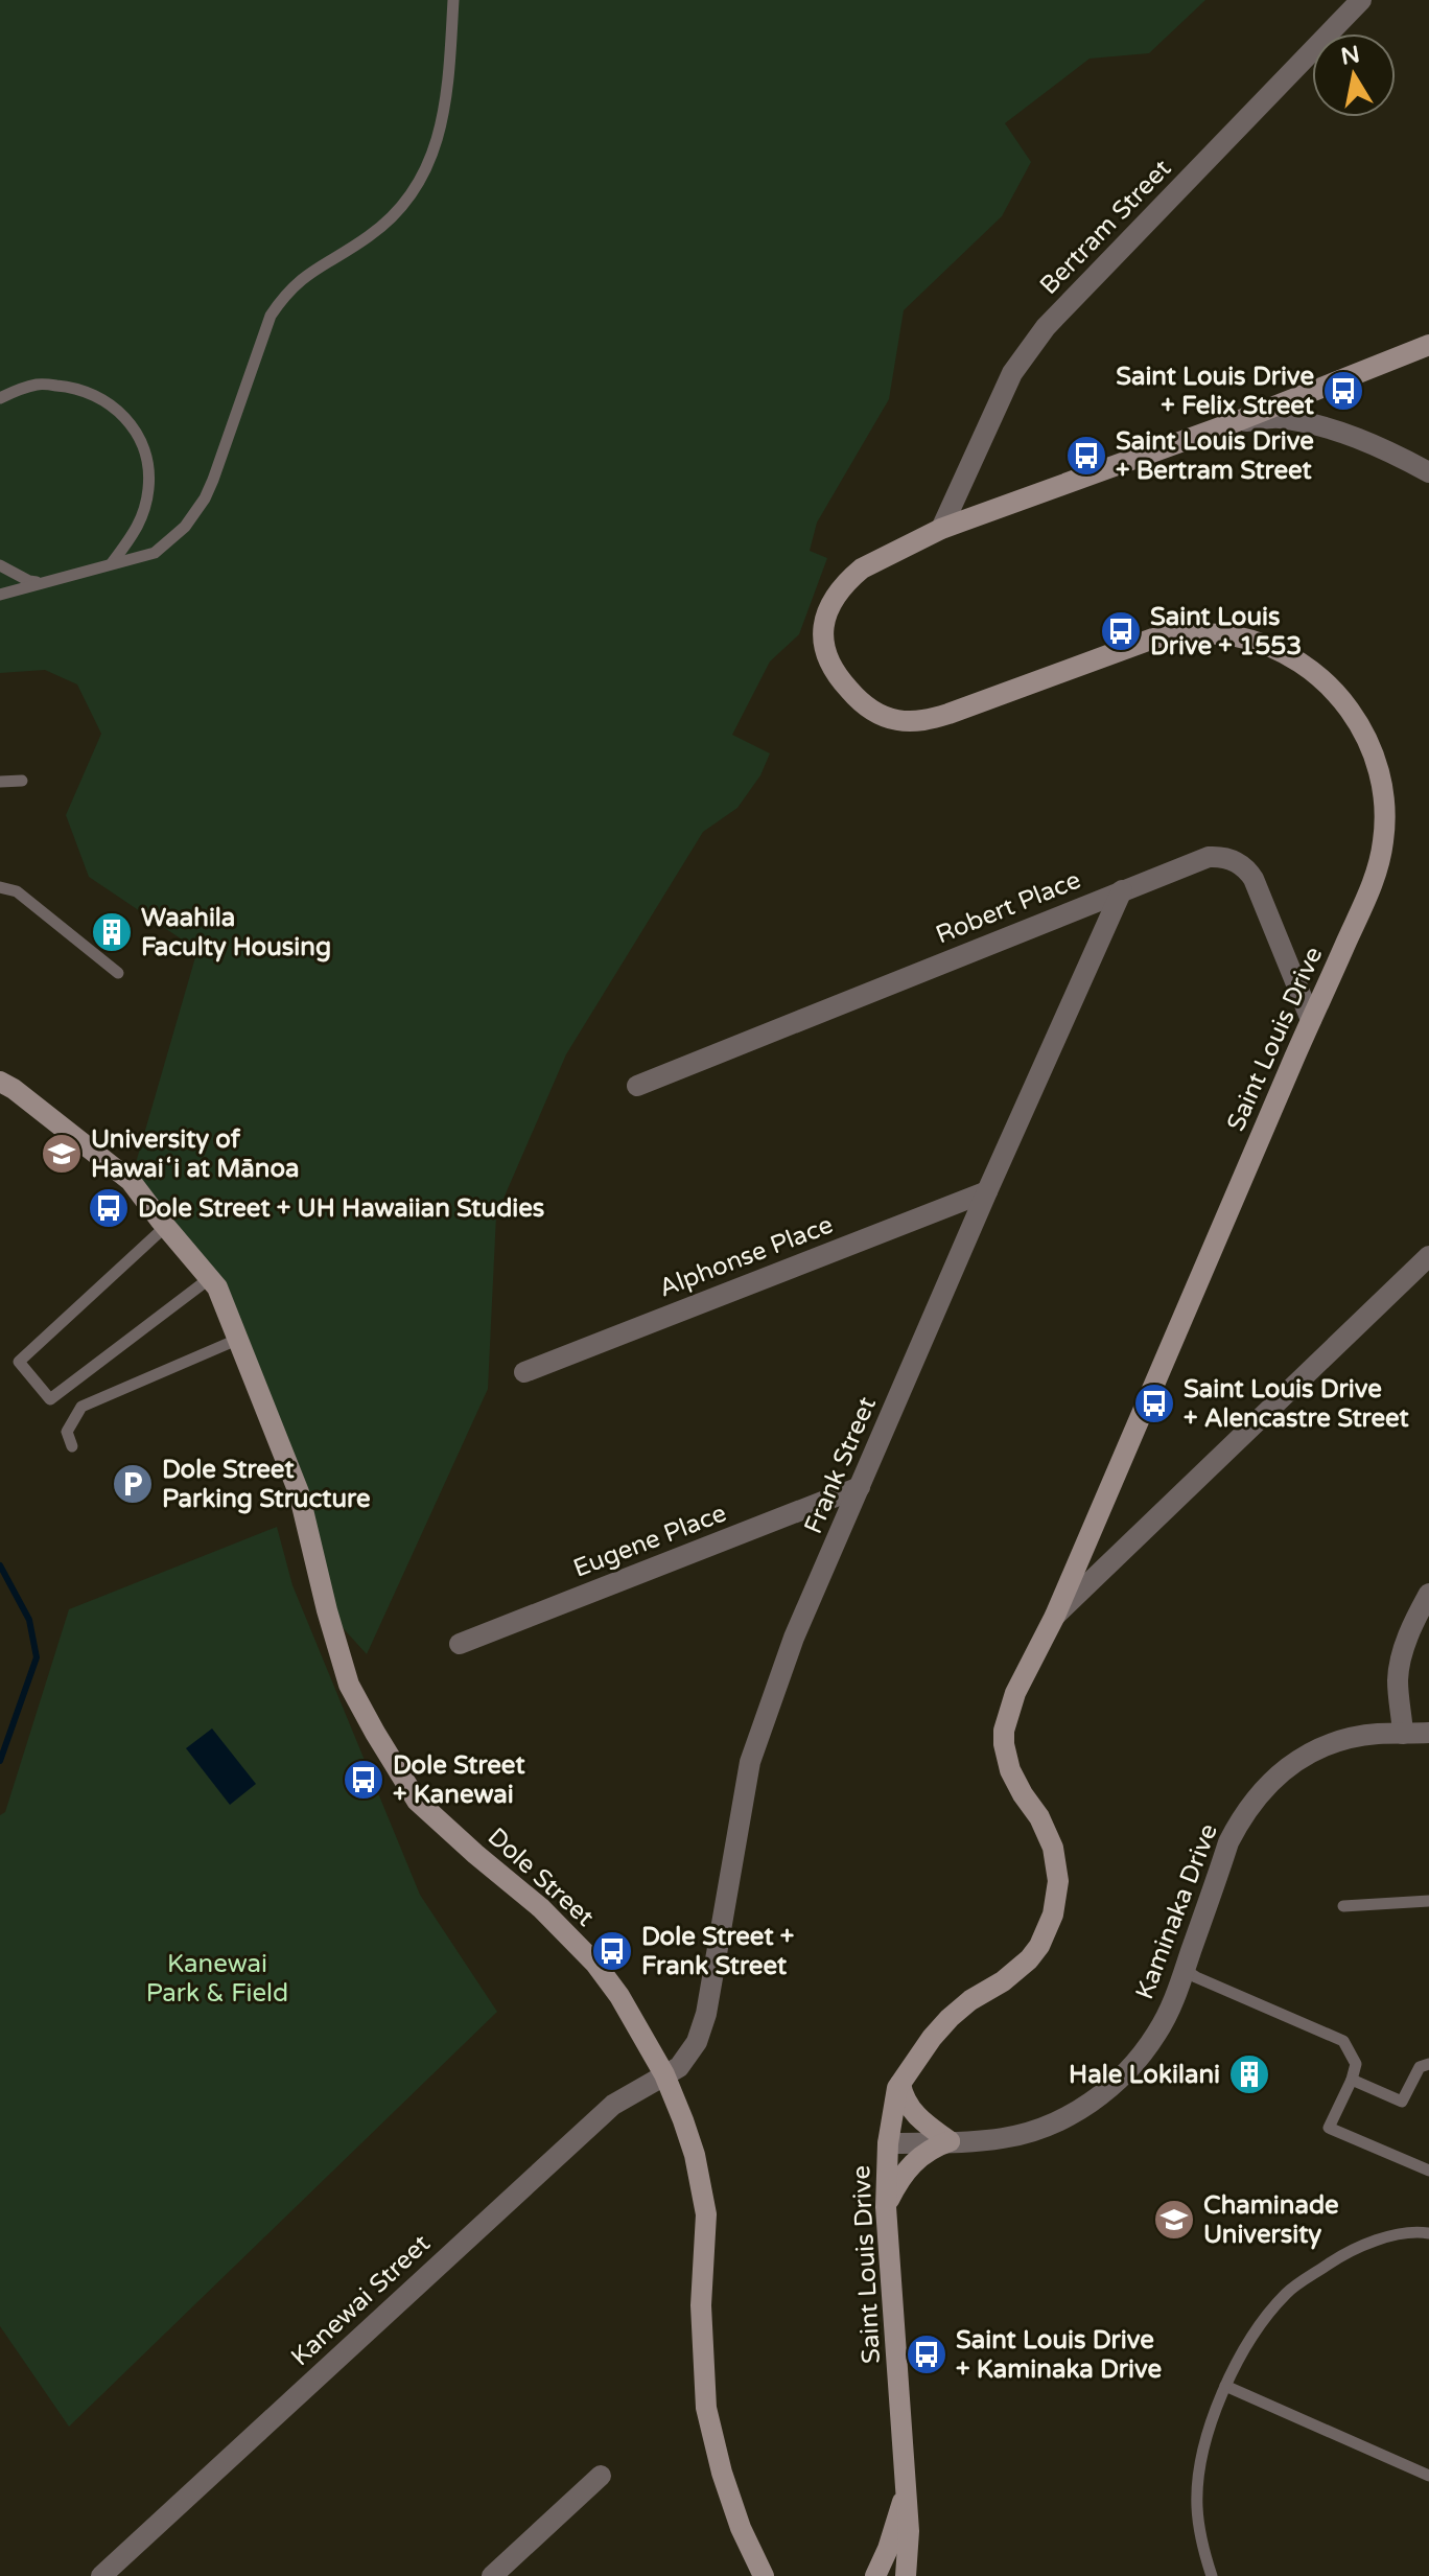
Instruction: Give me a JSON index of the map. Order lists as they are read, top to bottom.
{
  "streets": {
    "street": [
      "Bertram Street",
      "Robert Place",
      "Saint Louis Drive",
      "Alphonse Place",
      "Frank Street",
      "Eugene Place",
      "Dole Street",
      "Kaminaka Drive",
      "Kanewai Street"
    ]
  },
  "crossings": [
    ["Bertram Street", "Saint Louis Drive"],
    ["Robert Place", "Saint Louis Drive"],
    ["Robert Place", "Frank Street"],
    ["Saint Louis Drive", "Kaminaka Drive"],
    ["Alphonse Place", "Frank Street"],
    ["Frank Street", "Eugene Place"],
    ["Frank Street", "Dole Street"],
    ["Frank Street", "Kanewai Street"],
    ["Dole Street", "Kanewai Street"]
  ],
  "parks": ["Kanewai Park & Field"],
  "places": {
    "bus stop": [
      "Saint Louis Drive + Felix Street",
      "Saint Louis Drive + Bertram Street",
      "Saint Louis Drive + 1553",
      "Dole Street + UH Hawaiian Studies",
      "Saint Louis Drive + Alencastre Street",
      "Dole Street + Kanewai",
      "Dole Street + Frank Street",
      "Saint Louis Drive + Kaminaka Drive"
    ],
    "building": ["Waahila Faculty Housing", "Hale Lokilani"],
    "school or university": ["University of Hawaiʻi at Mānoa", "Chaminade University"],
    "parking": ["Dole Street Parking Structure"]
  },
  "north": "top"
}
